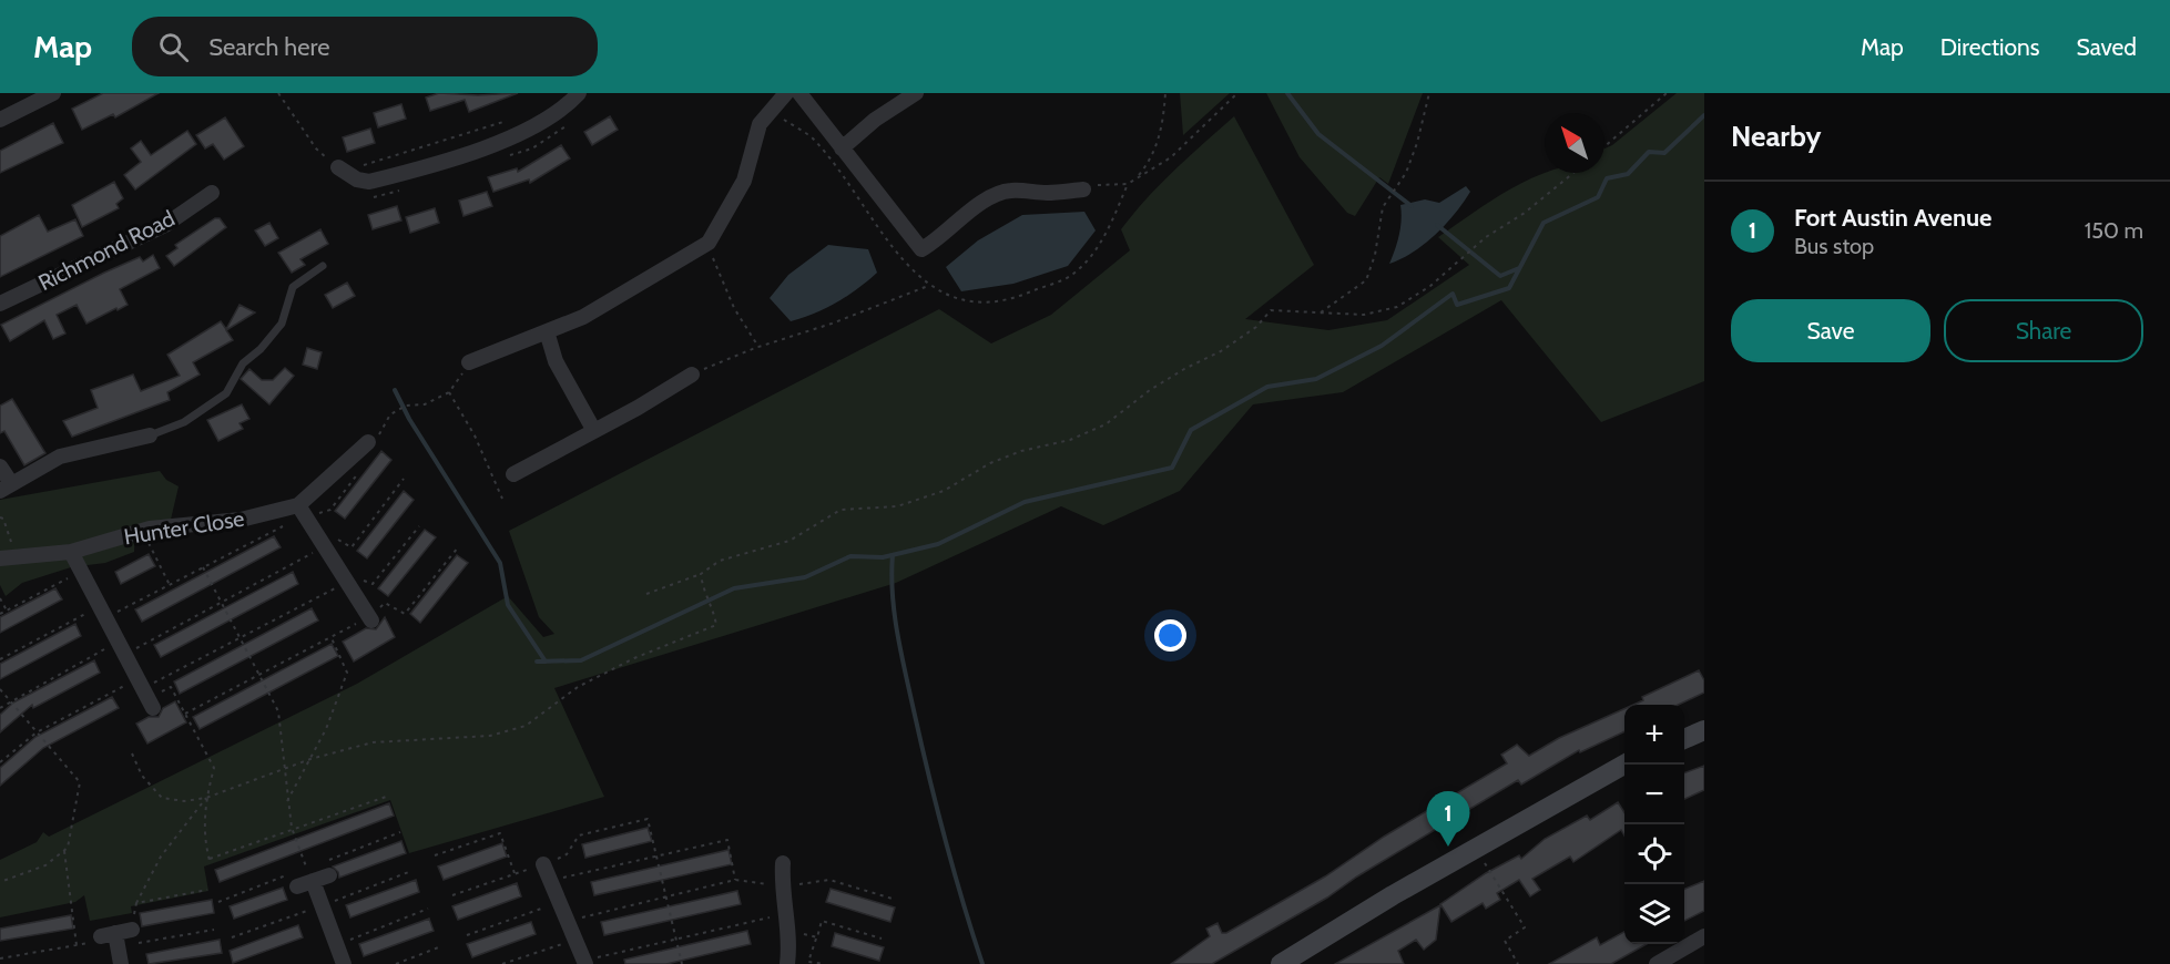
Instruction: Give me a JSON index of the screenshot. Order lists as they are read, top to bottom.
{
  "streets": {
    "street": ["Richmond Road", "Hunter Close"]
  },
  "north": "top left",
  "page": {
    "header": "Map",
    "search": "Search here",
    "nav": ["Map", "Directions", "Saved"],
    "heading": "Nearby",
    "list": [
      {
        "mark": "1",
        "name": "Fort Austin Avenue",
        "note": "Bus stop",
        "value": "150 m"
      }
    ],
    "buttons": ["Save", "Share"],
    "map_buttons": ["+", "−"],
    "pins": "1"
  }
}
